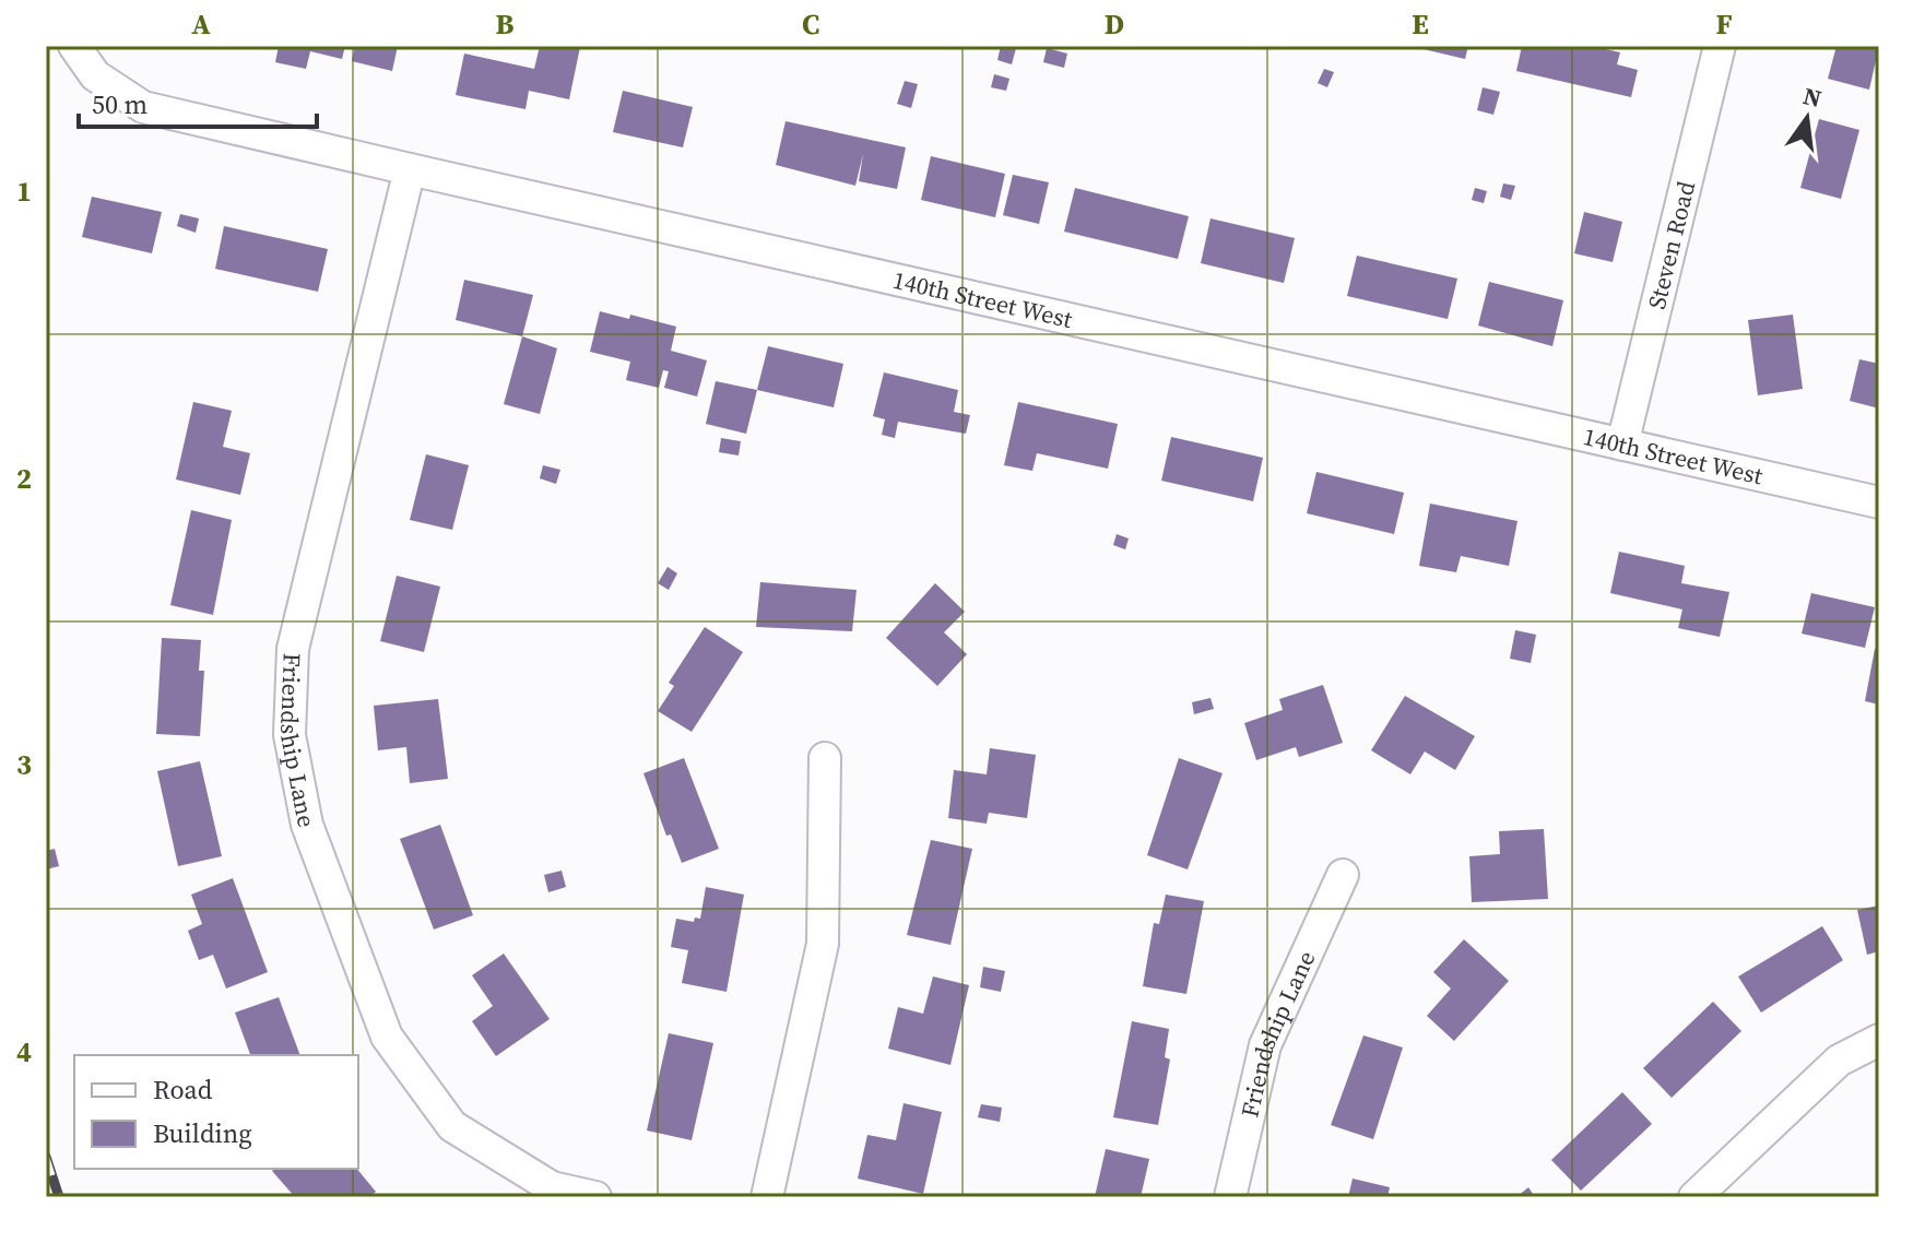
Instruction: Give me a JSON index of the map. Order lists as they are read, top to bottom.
{
  "streets": {
    "street": ["Steven Road", "140th Street West", "Friendship Lane"]
  },
  "crossings": [
    ["Steven Road", "140th Street West"],
    ["140th Street West", "Friendship Lane"]
  ],
  "legend": ["Road", "Building"],
  "scale_bar": "50 m",
  "north": "top",
  "grid": {
    "columns": [
      "A",
      "B",
      "C",
      "D",
      "E",
      "F"
    ],
    "rows": [
      "1",
      "2",
      "3",
      "4"
    ]
  }
}
